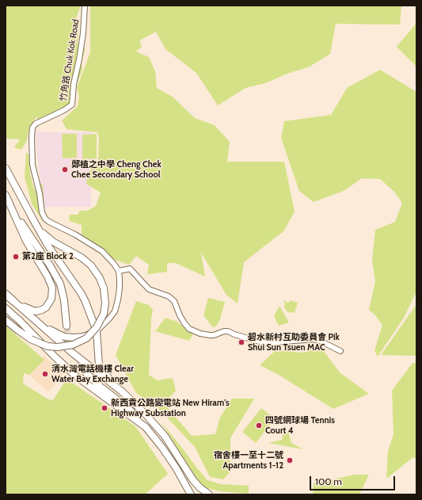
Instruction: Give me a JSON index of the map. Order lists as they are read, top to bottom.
{
  "streets": {
    "street": ["竹角路 Chuk Kok Road"]
  },
  "places": [
    "鄭植之中學 Cheng Chek Chee Secondary School",
    "第2座 Block 2",
    "碧水新村互助委員會 Pik Shui Sun Tsuen MAC",
    "清水灣電話機樓 Clear Water Bay Exchange",
    "新西貢公路變電站 New Hiram's Highway Substation",
    "四號網球場 Tennis Court 4",
    "宿舍樓一至十二號 Apartments 1-12"
  ],
  "scale_bar": "100 m"
}
